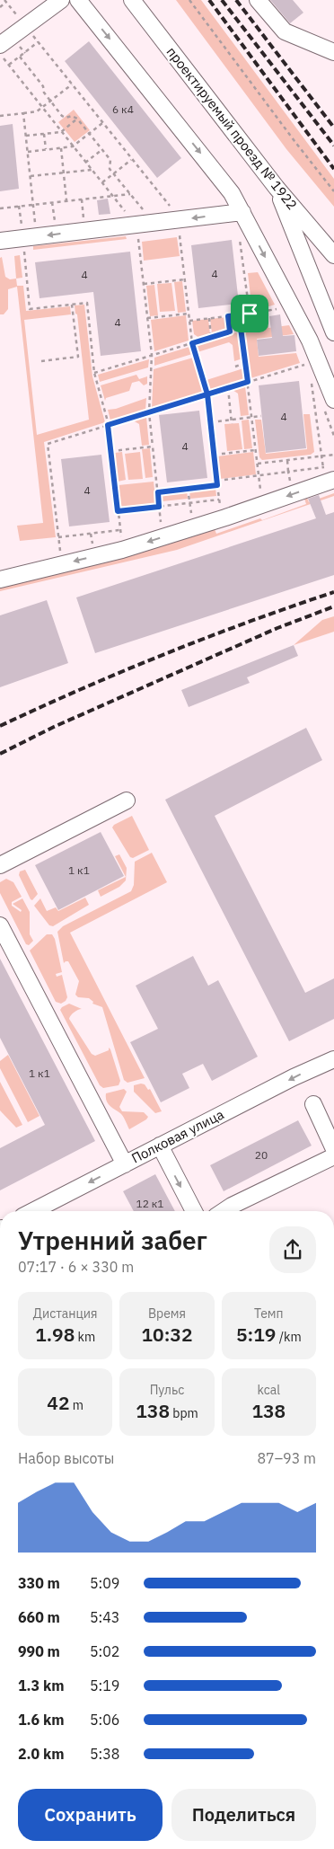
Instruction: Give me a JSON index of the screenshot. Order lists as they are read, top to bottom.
{
  "streets": {
    "street": ["проектируемый проезд № 1922", "Полковая улица"]
  },
  "house_numbers": [
    "6 к4",
    "4",
    "4",
    "4",
    "4",
    "4",
    "4",
    "1 к1",
    "1 к1",
    "20",
    "12 к1"
  ],
  "page": {
    "heading": ["Утренний забег", "07:17 · 6 × 330 m"],
    "stats": [
      ["Дистанция", "1.98 km"],
      ["Время", "10:32"],
      ["Темп", "5:19 /km"],
      ["42 m"],
      ["Пульс", "138 bpm"],
      ["kcal", "138"]
    ],
    "chart": ["Набор высоты", "87–93 m"],
    "list": [
      {
        "name": "330 m",
        "note": "5:09"
      },
      {
        "name": "660 m",
        "note": "5:43"
      },
      {
        "name": "990 m",
        "note": "5:02"
      },
      {
        "name": "1.3 km",
        "note": "5:19"
      },
      {
        "name": "1.6 km",
        "note": "5:06"
      },
      {
        "name": "2.0 km",
        "note": "5:38"
      }
    ],
    "buttons": ["Сохранить", "Поделиться"]
  }
}
